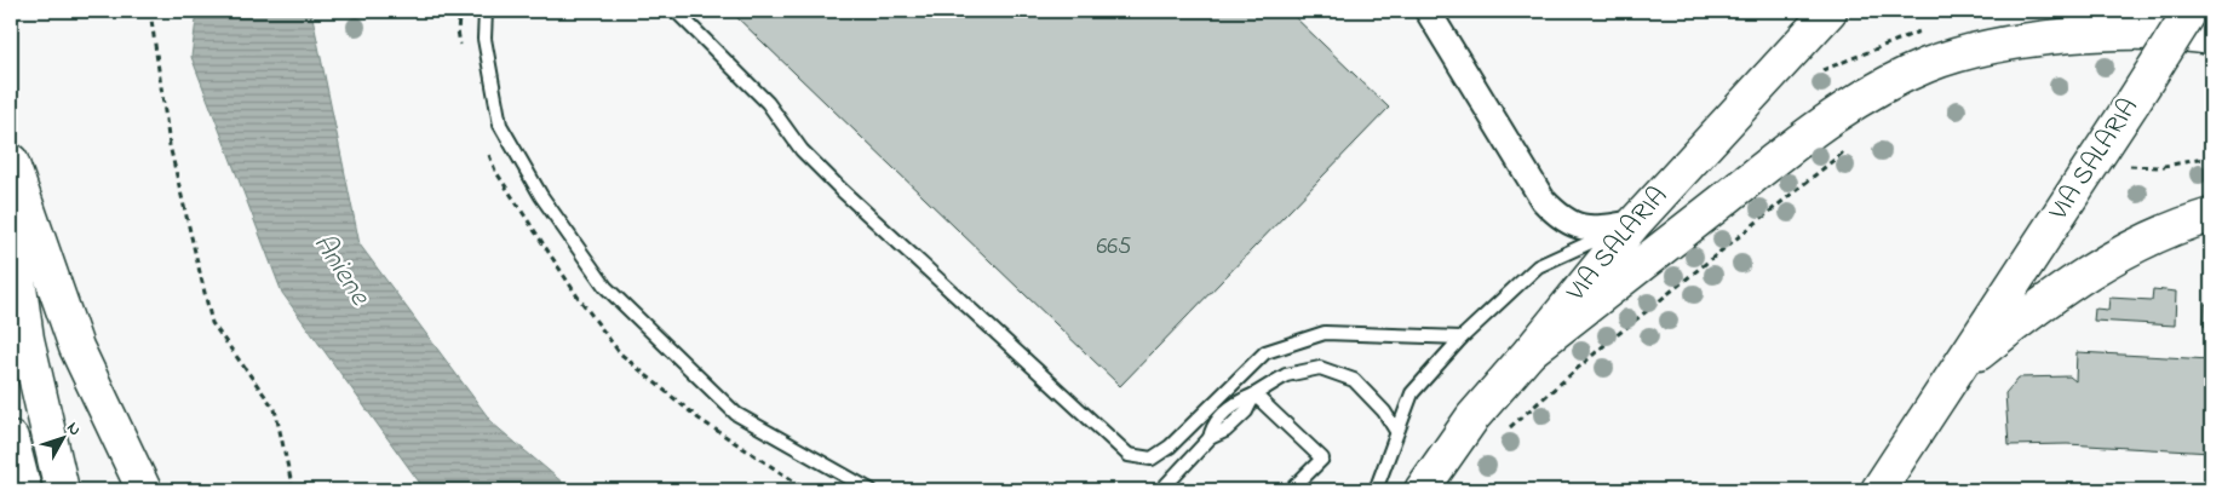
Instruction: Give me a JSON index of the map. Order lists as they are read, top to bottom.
{
  "streets": {
    "main road": ["VIA SALARIA"]
  },
  "water": ["Aniene"],
  "house_numbers": ["665"],
  "north": "top right"
}
